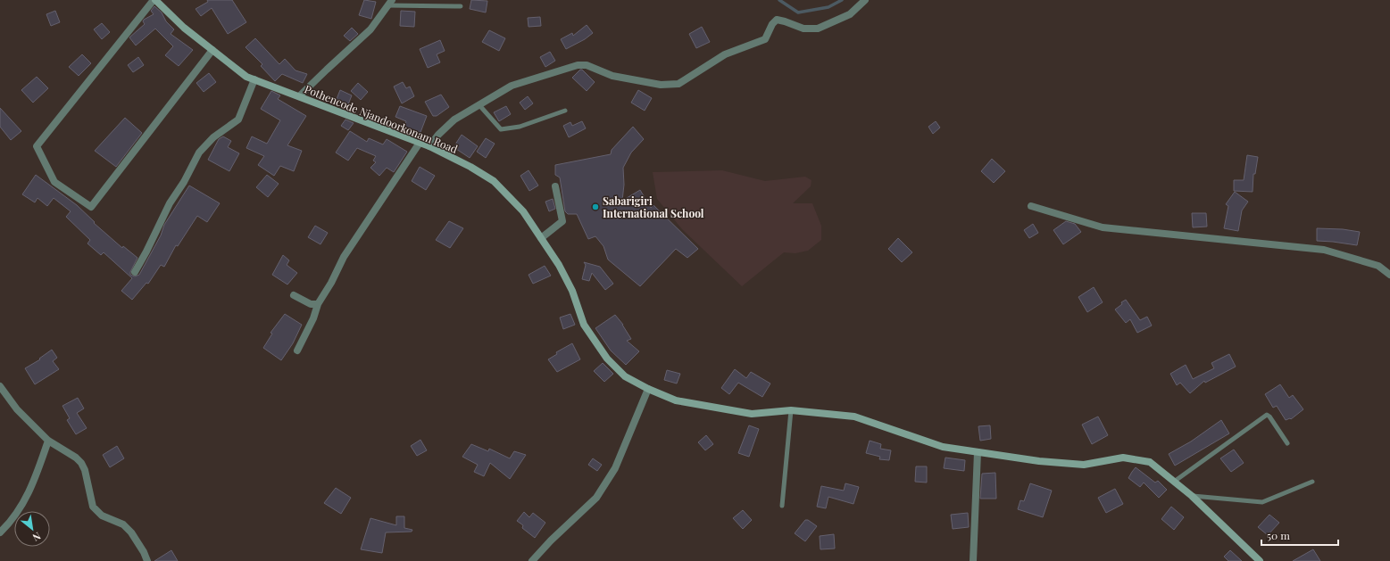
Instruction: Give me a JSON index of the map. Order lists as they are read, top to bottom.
{
  "streets": {
    "main road": ["Pothencode Njandoorkonam Road"]
  },
  "places": ["Sabarigiri International School"],
  "scale_bar": "50 m",
  "north": "bottom right"
}
